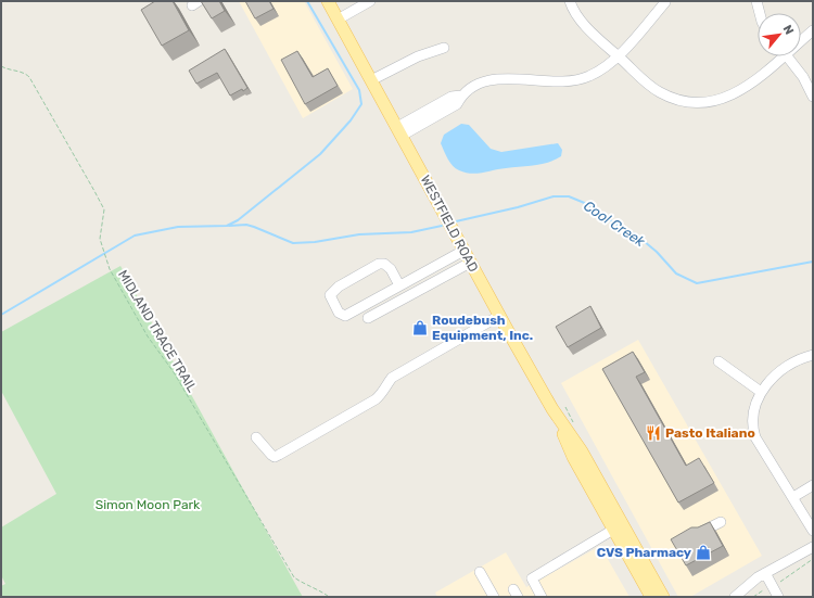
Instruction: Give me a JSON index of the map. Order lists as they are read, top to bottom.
{
  "streets": {
    "main road": ["WESTFIELD ROAD"],
    "path": ["MIDLAND TRACE TRAIL"]
  },
  "water": ["Cool Creek"],
  "parks": ["Simon Moon Park"],
  "places": {
    "shop": ["Roudebush Equipment, Inc.", "CVS Pharmacy"],
    "restaurant": ["Pasto Italiano"]
  },
  "north": "top right"
}
